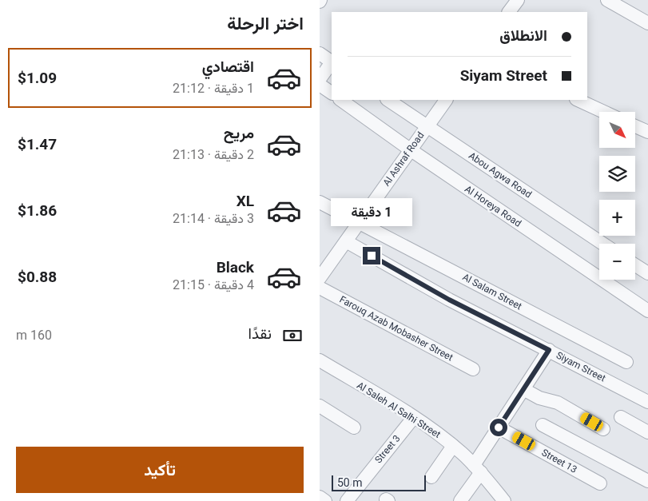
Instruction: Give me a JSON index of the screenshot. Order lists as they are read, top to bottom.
{
  "streets": {
    "street": [
      "Al Ashraf Road",
      "Abou Agwa Road",
      "Al Horeya Road",
      "Al Salam Street",
      "Farouq Azab Mobasher Street",
      "Siyam Street",
      "Al Saleh Al Salhi Street",
      "Street 3",
      "Street 13"
    ]
  },
  "crossings": [
    ["Al Ashraf Road", "Abou Agwa Road"],
    ["Al Ashraf Road", "Al Horeya Road"],
    ["Al Ashraf Road", "Al Salam Street"],
    ["Al Ashraf Road", "Siyam Street"],
    ["Al Saleh Al Salhi Street", "Street 3"]
  ],
  "scale_bar": "50 m",
  "north": "bottom right",
  "page": {
    "heading": "اختر الرحلة",
    "banner": ["الانطلاق", "Siyam Street"],
    "list": [
      {
        "name": "اقتصادي",
        "note": "1 دقيقة · 21:12",
        "value": "$1.09"
      },
      {
        "name": "مريح",
        "note": "2 دقيقة · 21:13",
        "value": "$1.47"
      },
      {
        "name": "XL",
        "note": "3 دقيقة · 21:14",
        "value": "$1.86"
      },
      {
        "name": "Black",
        "note": "4 دقيقة · 21:15",
        "value": "$0.88"
      }
    ],
    "map_buttons": ["+", "−"],
    "bubble": "1 دقيقة",
    "pay": ["نقدًا", "160 m"],
    "buttons": "تأكيد",
    "scale": "50 m"
  }
}
